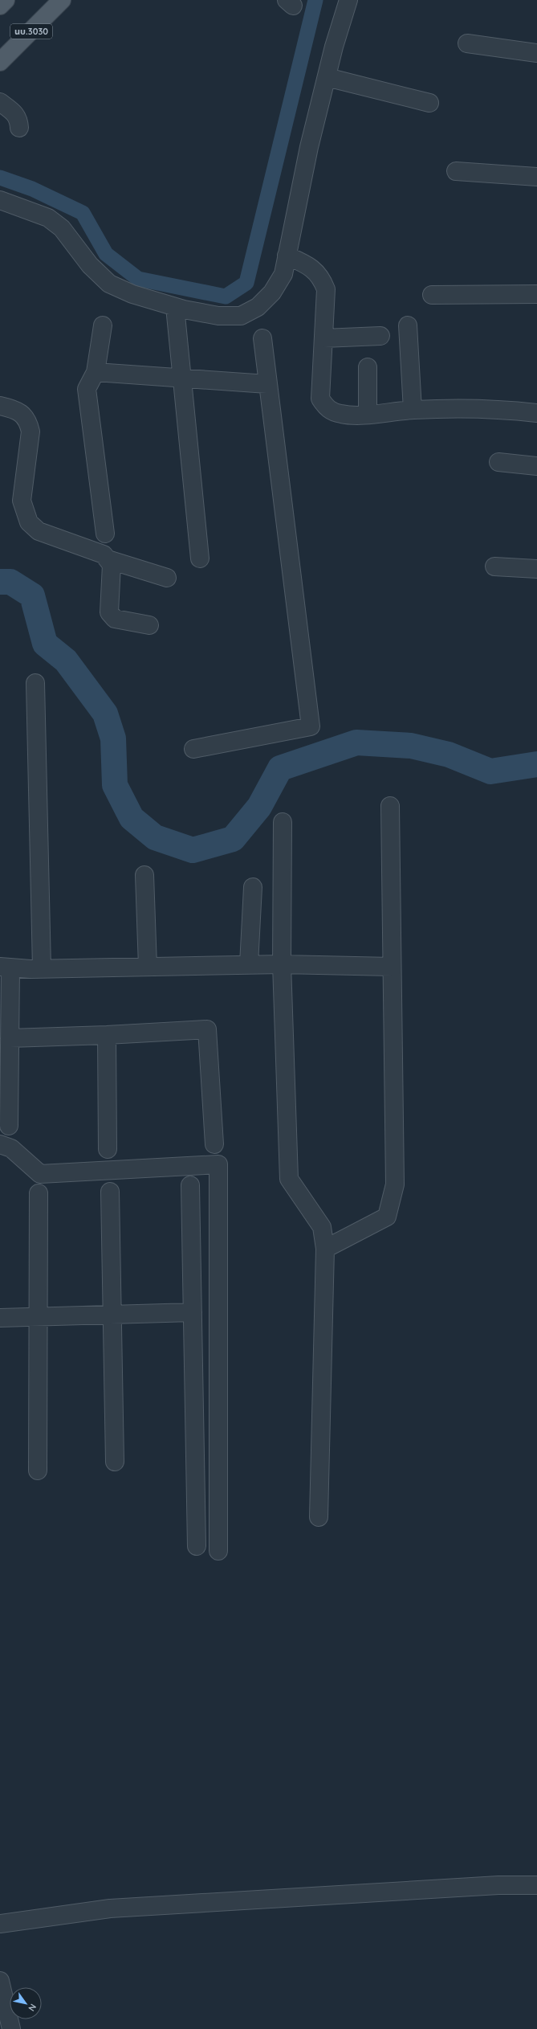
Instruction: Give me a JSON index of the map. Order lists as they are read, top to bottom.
{
  "streets": {
    "main road": ["นบ.3030"]
  },
  "north": "bottom right"
}
